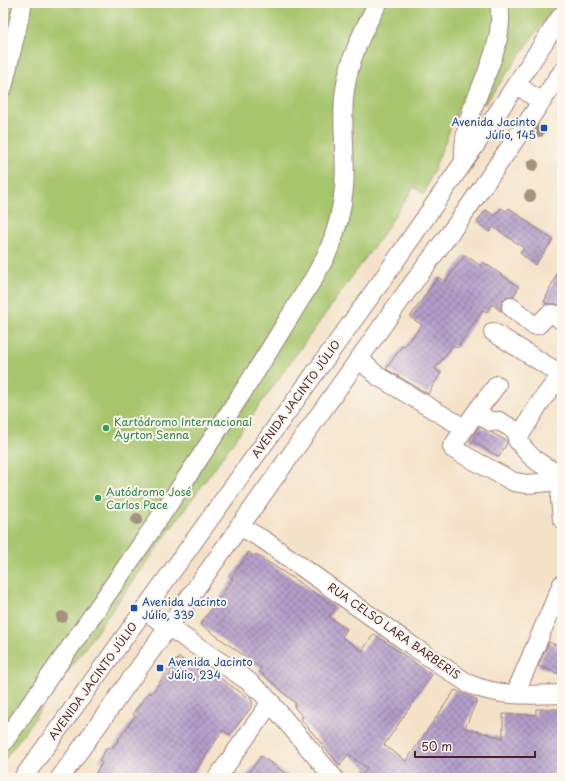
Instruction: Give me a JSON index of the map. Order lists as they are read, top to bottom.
{
  "streets": {
    "street": ["AVENIDA JACINTO JÚLIO", "RUA CELSO LARA BARBERIS"]
  },
  "places": {
    "transit": ["Avenida Jacinto Júlio, 145", "Avenida Jacinto Júlio, 339", "Avenida Jacinto Júlio, 234"],
    "other": ["Kartódromo Internacional Ayrton Senna", "Autódromo José Carlos Pace"]
  },
  "scale_bar": "50 m"
}
